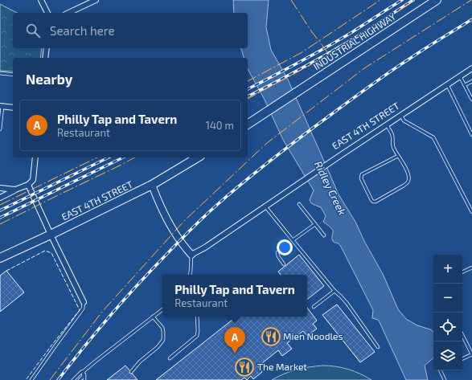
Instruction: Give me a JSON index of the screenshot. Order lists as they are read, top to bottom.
{
  "streets": {
    "main road": ["INDUSTRIAL HIGHWAY", "EAST 4TH STREET"]
  },
  "water": ["Ridley Creek"],
  "places": {
    "restaurant": ["Mien Noodles", "The Market"]
  },
  "page": {
    "search": "Search here",
    "heading": "Nearby",
    "list": [
      {
        "mark": "A",
        "name": "Philly Tap and Tavern",
        "note": "Restaurant",
        "value": "140 m"
      }
    ],
    "map_buttons": ["+", "−"],
    "popup": ["Philly Tap and Tavern", "Restaurant"],
    "pins": "A"
  }
}
